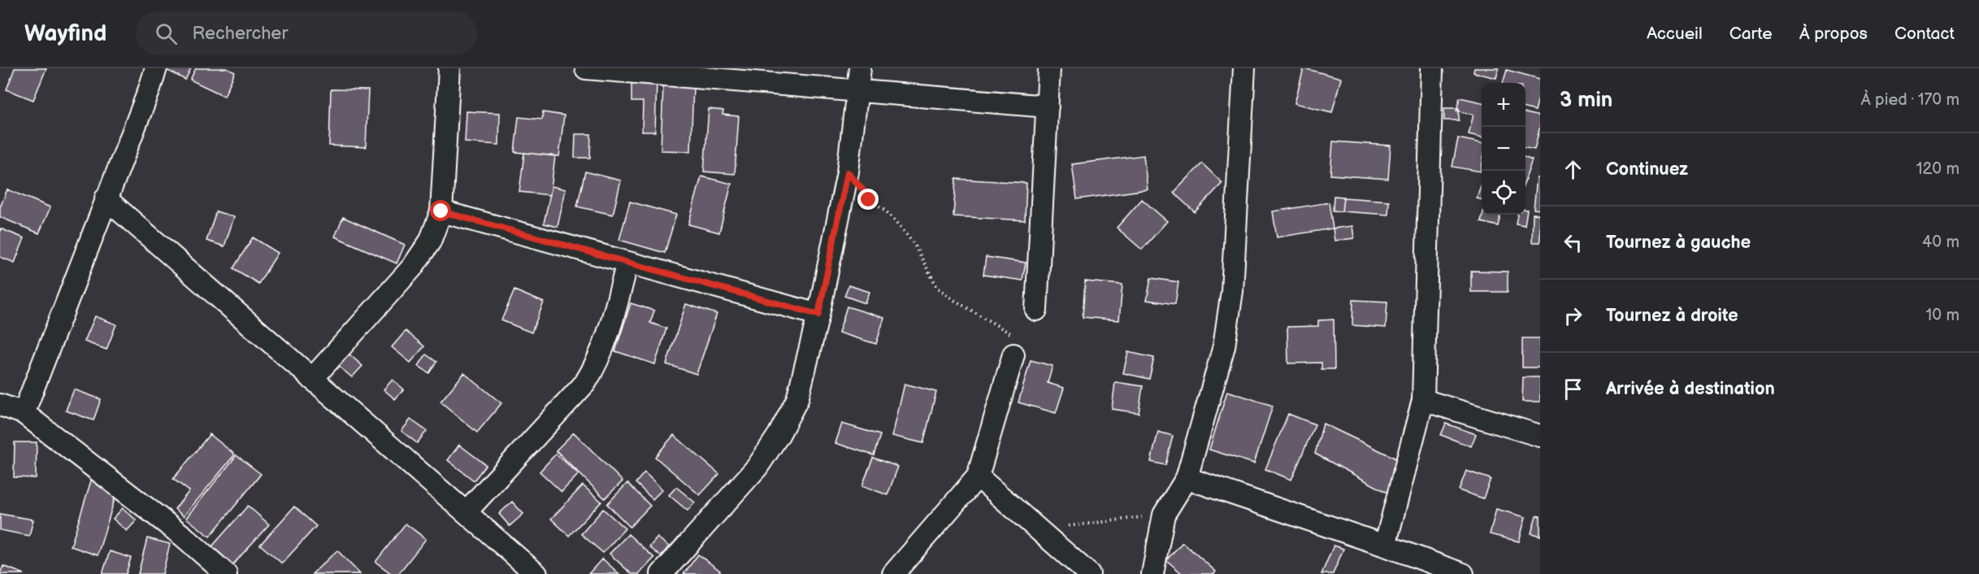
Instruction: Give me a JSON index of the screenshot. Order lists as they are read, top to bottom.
{
  "page": {
    "header": "Wayfind",
    "search": "Rechercher",
    "nav": [
      "Accueil",
      "Carte",
      "À propos",
      "Contact"
    ],
    "heading": ["3 min", "À pied · 170 m"],
    "map_buttons": ["+", "−"],
    "list": [
      ["Continuez", "120 m"],
      ["Tournez à gauche", "40 m"],
      ["Tournez à droite", "10 m"],
      "Arrivée à destination"
    ]
  }
}
